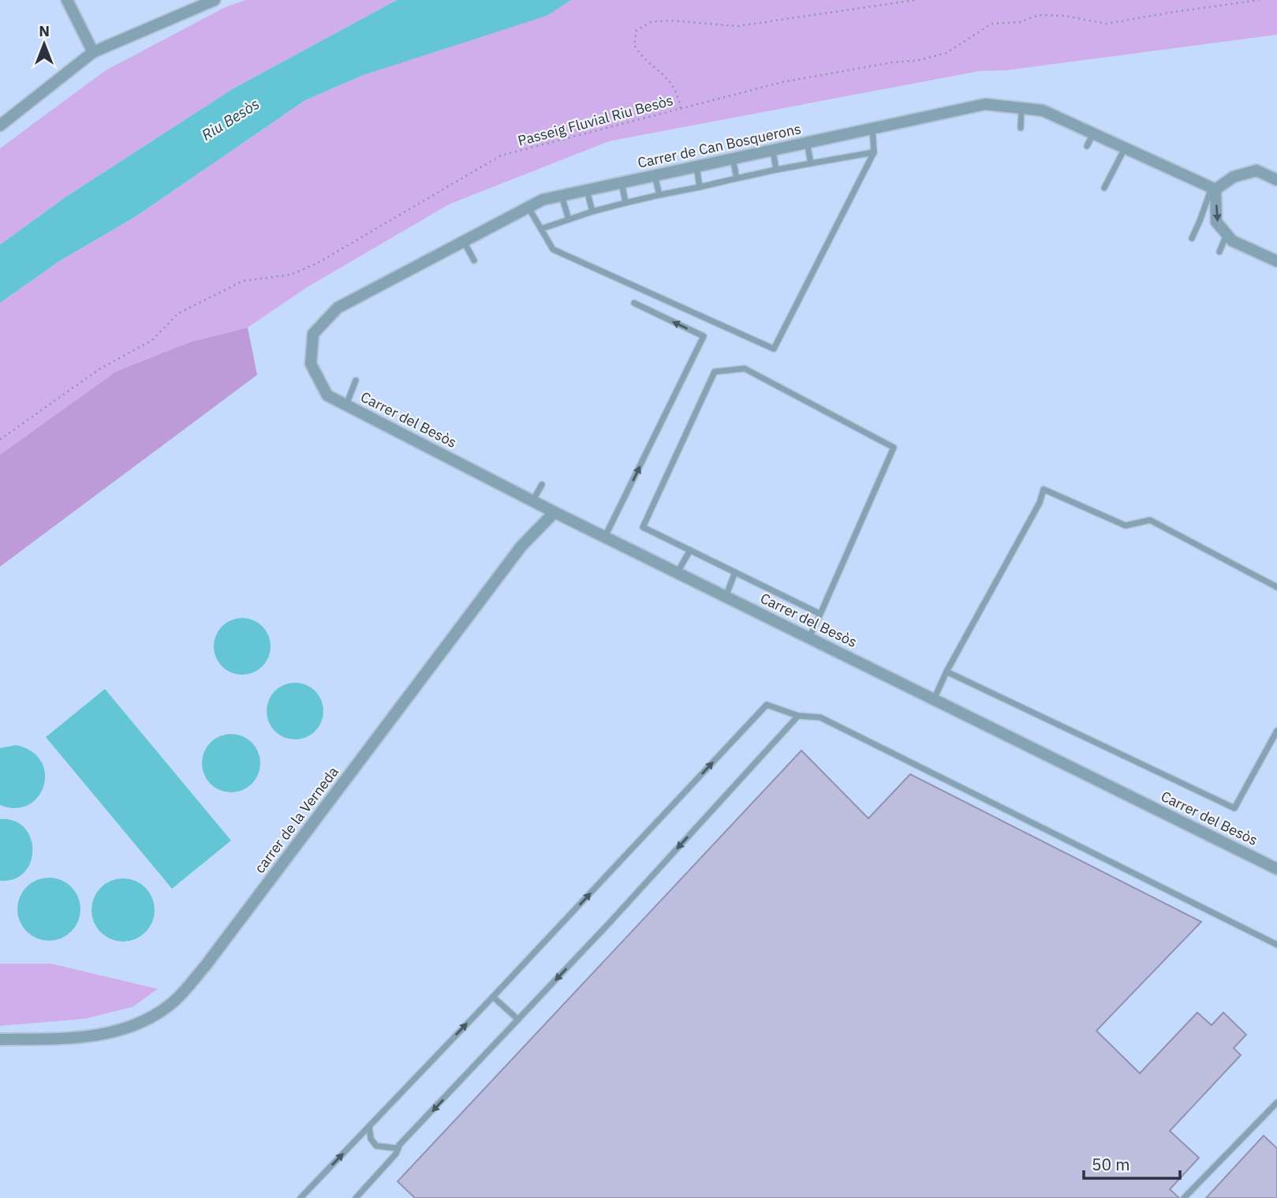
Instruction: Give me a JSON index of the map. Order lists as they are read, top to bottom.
{
  "streets": {
    "street": ["Carrer de Can Bosquerons", "Carrer del Besòs", "carrer de la Verneda"],
    "path": ["Passeig Fluvial Riu Besòs"]
  },
  "crossings": [
    ["Carrer de Can Bosquerons", "Carrer del Besòs"],
    ["Carrer del Besòs", "carrer de la Verneda"]
  ],
  "water": ["Riu Besòs"],
  "scale_bar": "50 m",
  "north": "top"
}
